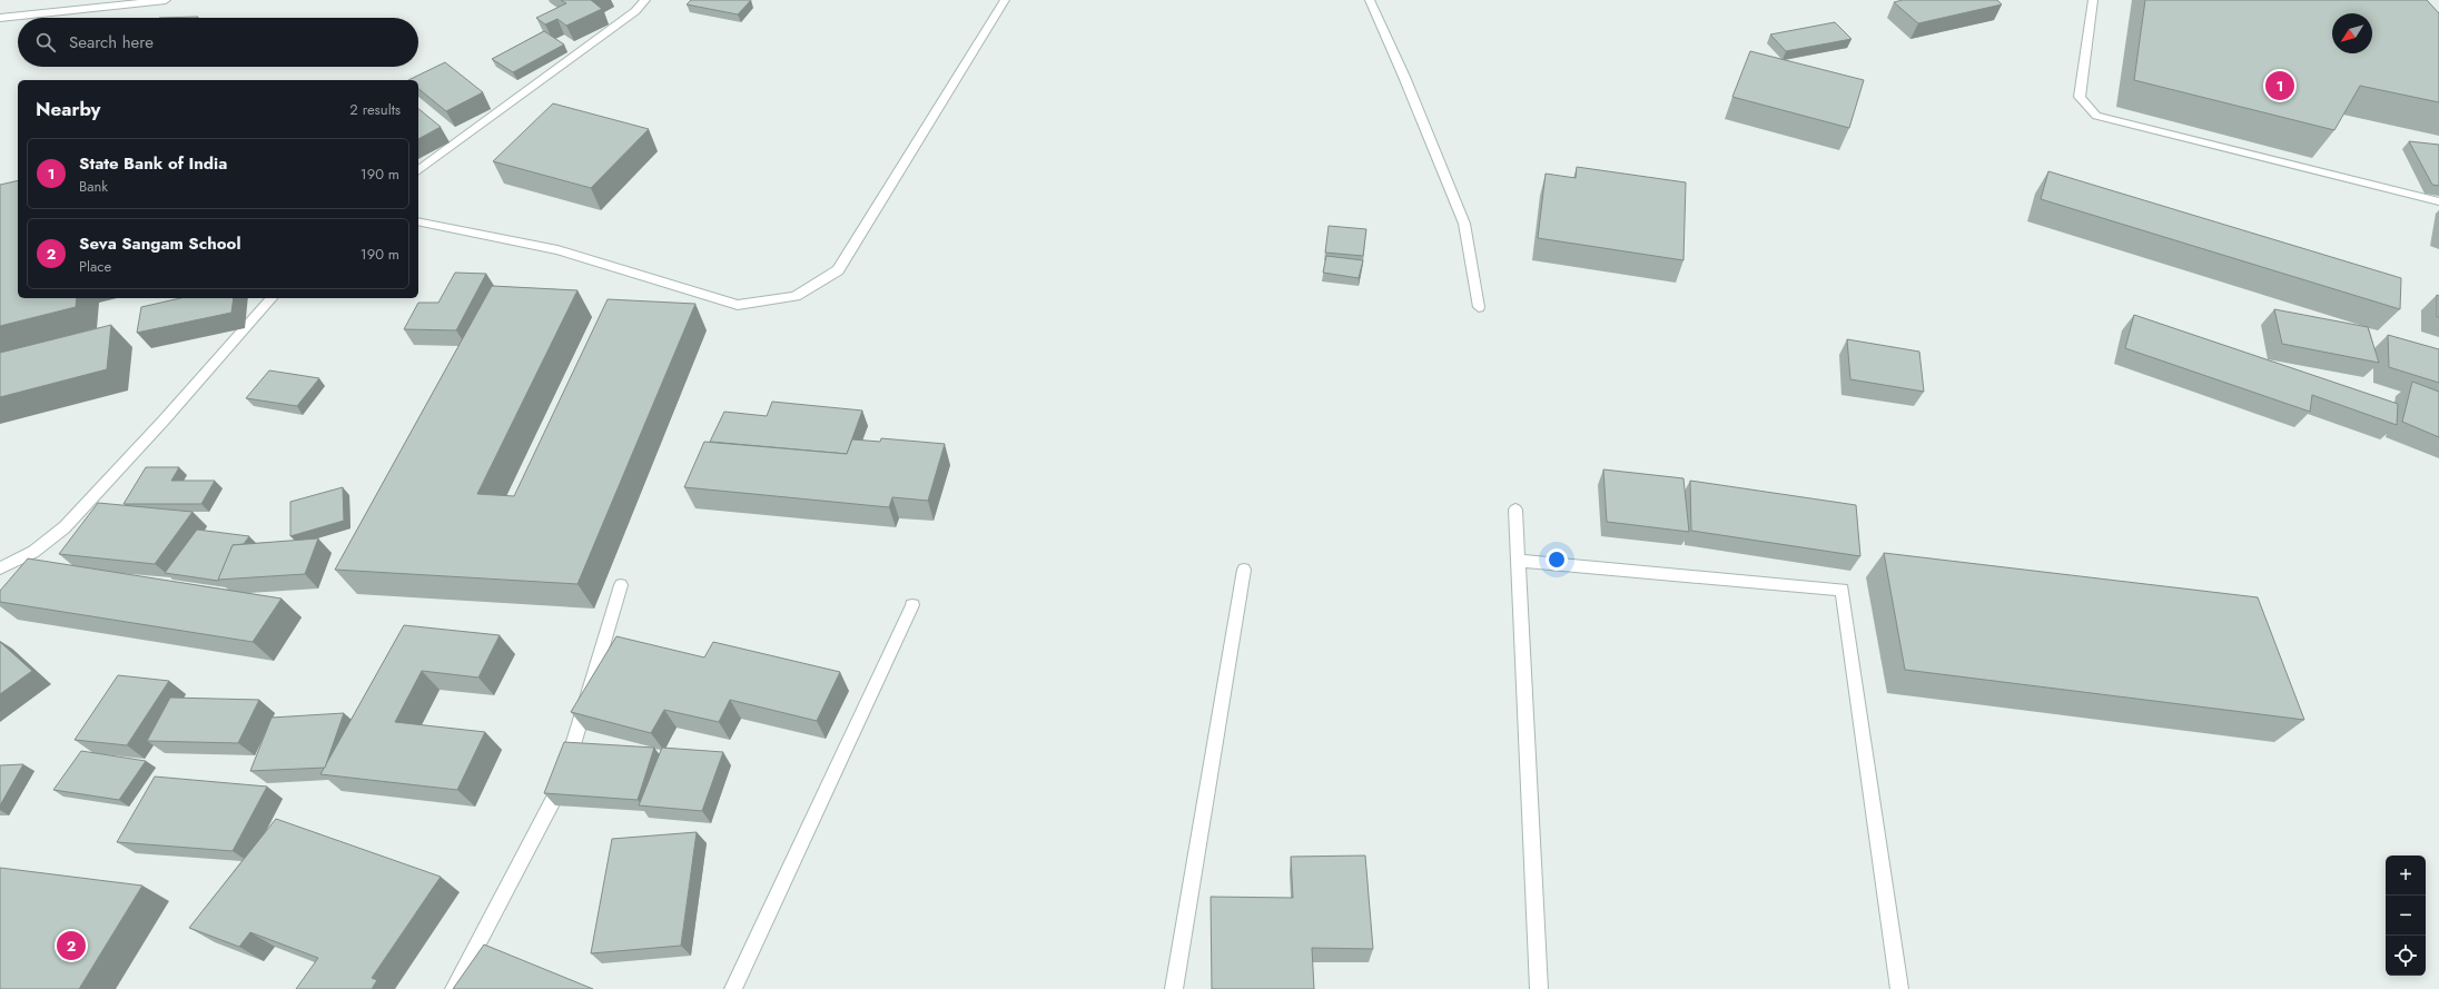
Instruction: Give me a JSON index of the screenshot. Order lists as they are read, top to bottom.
{
  "north": "bottom left",
  "page": {
    "search": "Search here",
    "pins": ["1", "2"],
    "heading": ["Nearby", "2 results"],
    "list": [
      {
        "mark": "1",
        "name": "State Bank of India",
        "note": "Bank",
        "value": "190 m"
      },
      {
        "mark": "2",
        "name": "Seva Sangam School",
        "note": "Place",
        "value": "190 m"
      }
    ],
    "map_buttons": ["+", "−"]
  }
}
